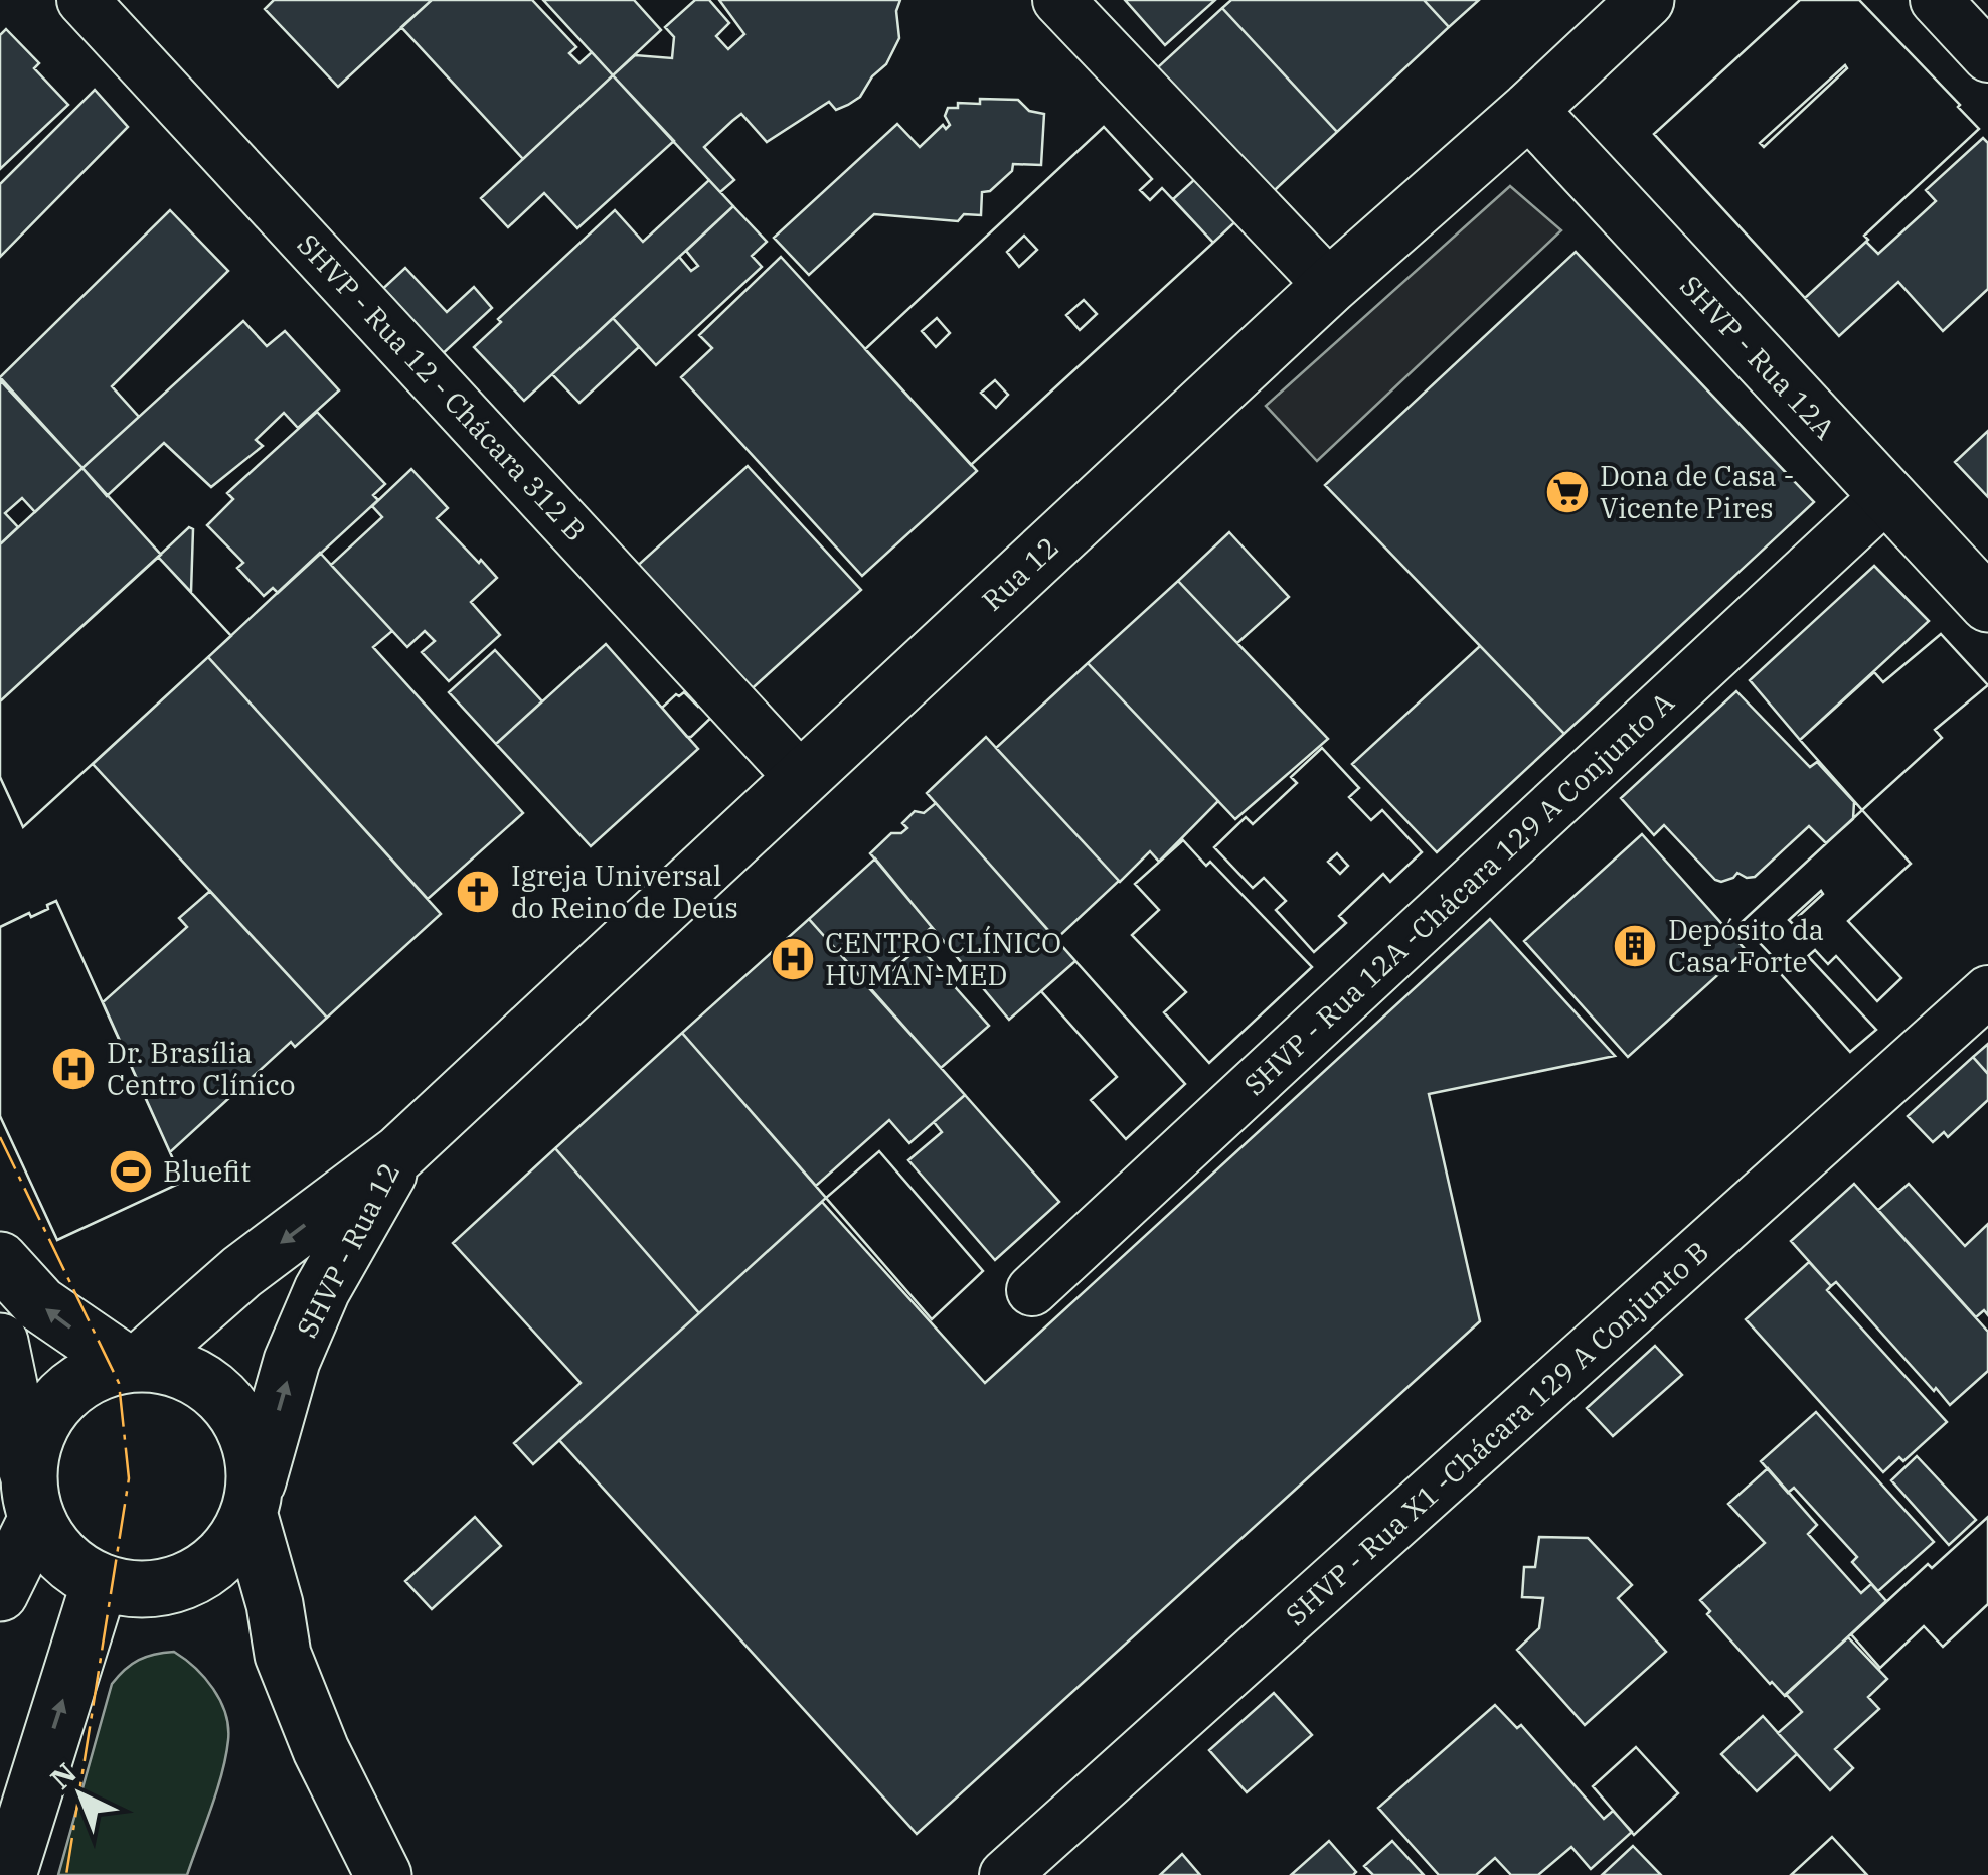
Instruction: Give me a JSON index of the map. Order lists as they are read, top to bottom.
{
  "streets": {
    "street": [
      "SHVP - Rua 12A",
      "SHVP - Rua 12 - Chácara 312 B",
      "Rua 12",
      "SHVP - Rua 12A -Chácara 129 A Conjunto A",
      "SHVP - Rua 12",
      "SHVP - Rua X1 -Chácara 129 A Conjunto B"
    ]
  },
  "crossings": [
    ["SHVP - Rua 12A", "Rua 12"],
    ["SHVP - Rua 12A", "SHVP - Rua 12A -Chácara 129 A Conjunto A"],
    ["SHVP - Rua 12 - Chácara 312 B", "Rua 12"],
    ["Rua 12", "SHVP - Rua 12"]
  ],
  "places": {
    "supermarket": ["Dona de Casa - Vicente Pires"],
    "church": ["Igreja Universal do Reino de Deus"],
    "building": ["Depósito da Casa Forte"],
    "hospital": ["CENTRO CLÍNICO HUMAN-MED", "Dr. Brasília Centro Clínico"],
    "sports": ["Bluefit"]
  },
  "north": "top left"
}
